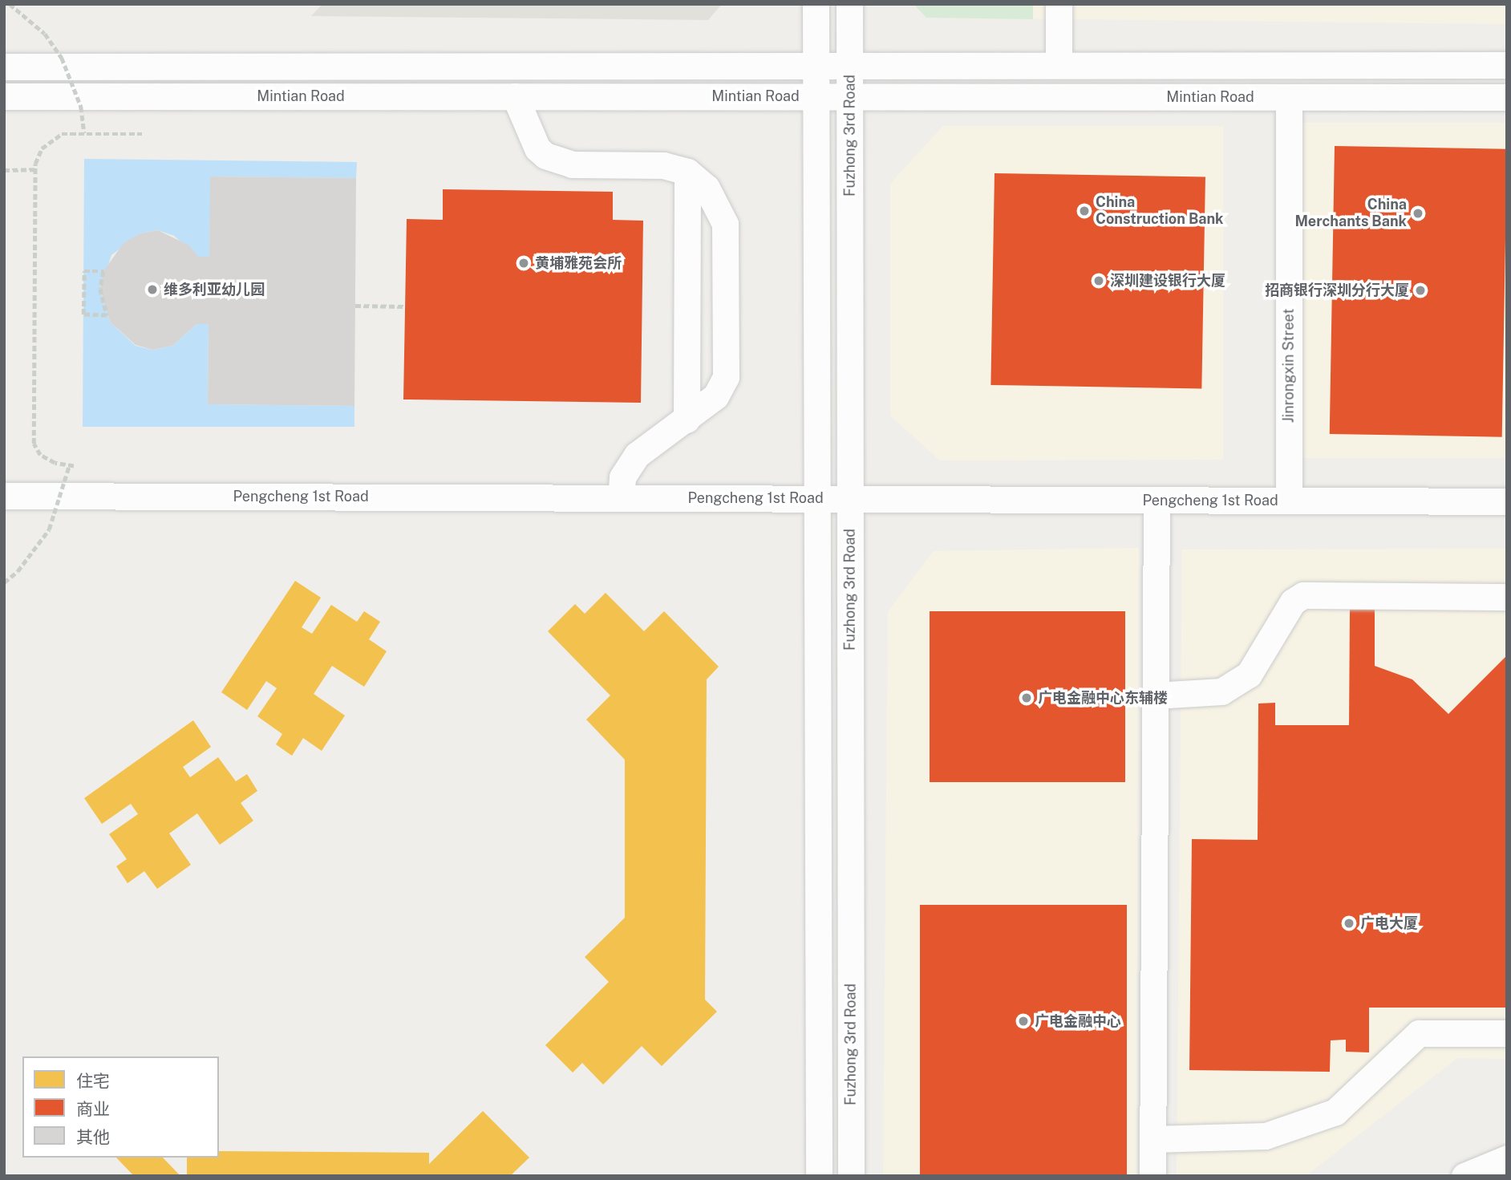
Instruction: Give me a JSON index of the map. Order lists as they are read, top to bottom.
{
  "streets": {
    "street": [
      "Mintian Road",
      "Fuzhong 3rd Road",
      "Jinrongxin Street",
      "Pengcheng 1st Road"
    ]
  },
  "crossings": [
    ["Mintian Road", "Fuzhong 3rd Road"],
    ["Mintian Road", "Jinrongxin Street"],
    ["Fuzhong 3rd Road", "Pengcheng 1st Road"],
    ["Jinrongxin Street", "Pengcheng 1st Road"]
  ],
  "places": [
    "China Construction Bank",
    "China Merchants Bank",
    "黄埔雅苑会所",
    "深圳建设银行大厦",
    "维多利亚幼儿园",
    "招商银行深圳分行大厦",
    "广电金融中心东辅楼",
    "广电大厦",
    "广电金融中心"
  ],
  "legend": ["住宅", "商业", "其他"]
}
